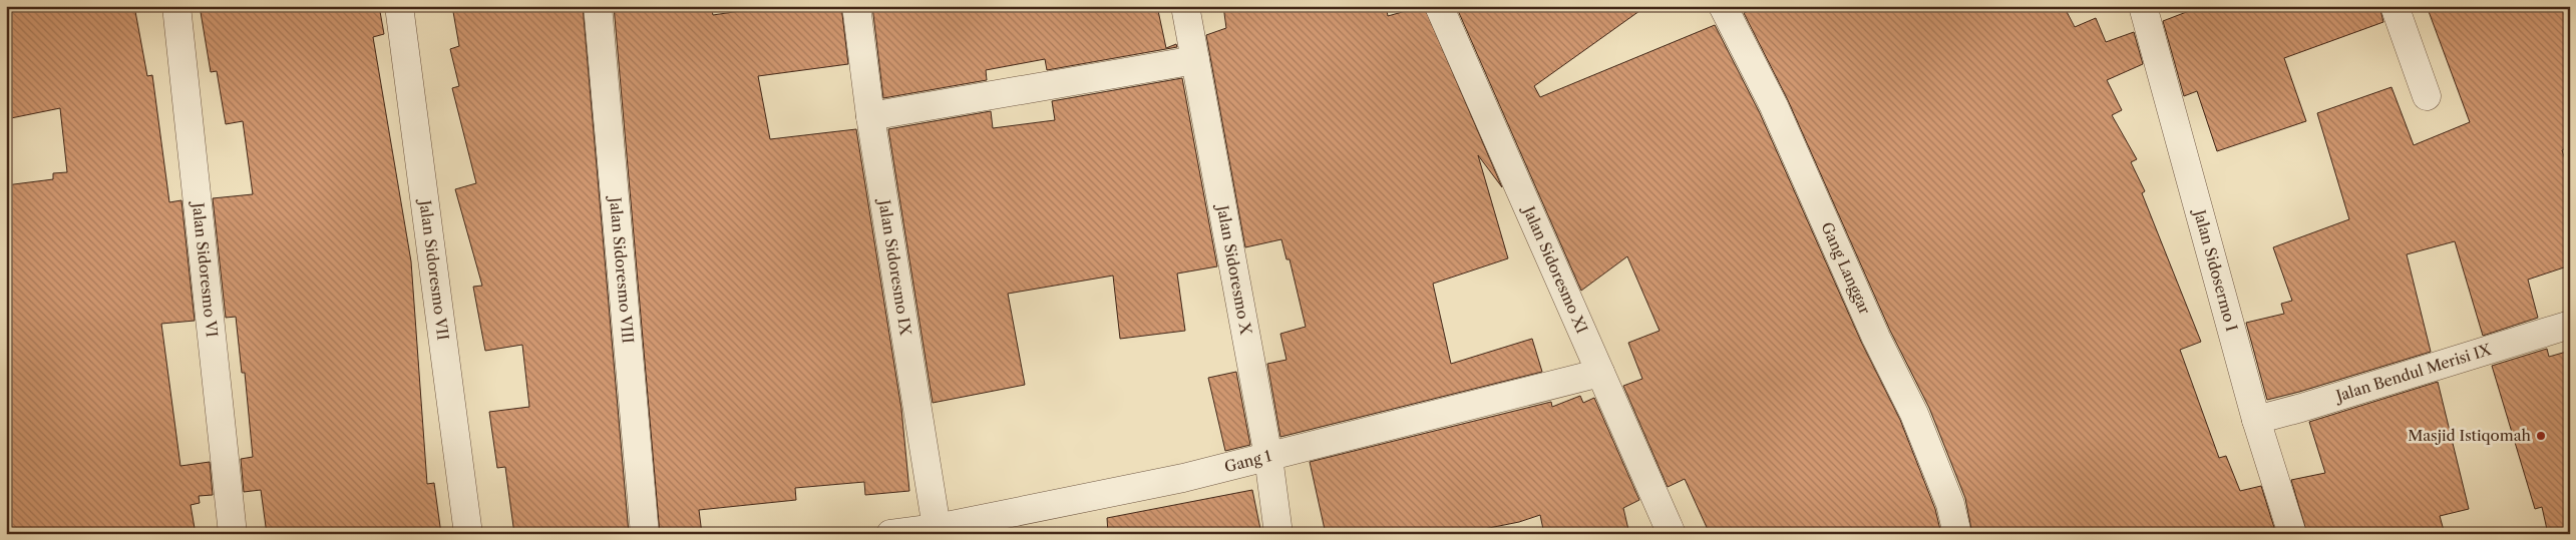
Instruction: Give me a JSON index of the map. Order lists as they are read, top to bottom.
{
  "streets": {
    "street": [
      "Jalan Sidoresmo IX",
      "Gang Langgar",
      "Jalan Sidoresmo X",
      "Jalan Sidoresmo VI",
      "Jalan Sidoresmo VII",
      "Jalan Sidoresmo VIII",
      "Jalan Sidoresmo XI",
      "Jalan Sidosermo I",
      "Jalan Bendul Merisi IX",
      "Gang 1"
    ]
  },
  "crossings": [
    ["Jalan Sidoresmo IX", "Gang 1"],
    ["Jalan Sidoresmo X", "Gang 1"],
    ["Jalan Sidoresmo XI", "Gang 1"],
    ["Jalan Sidosermo I", "Jalan Bendul Merisi IX"]
  ],
  "places": ["Masjid Istiqomah"]
}
